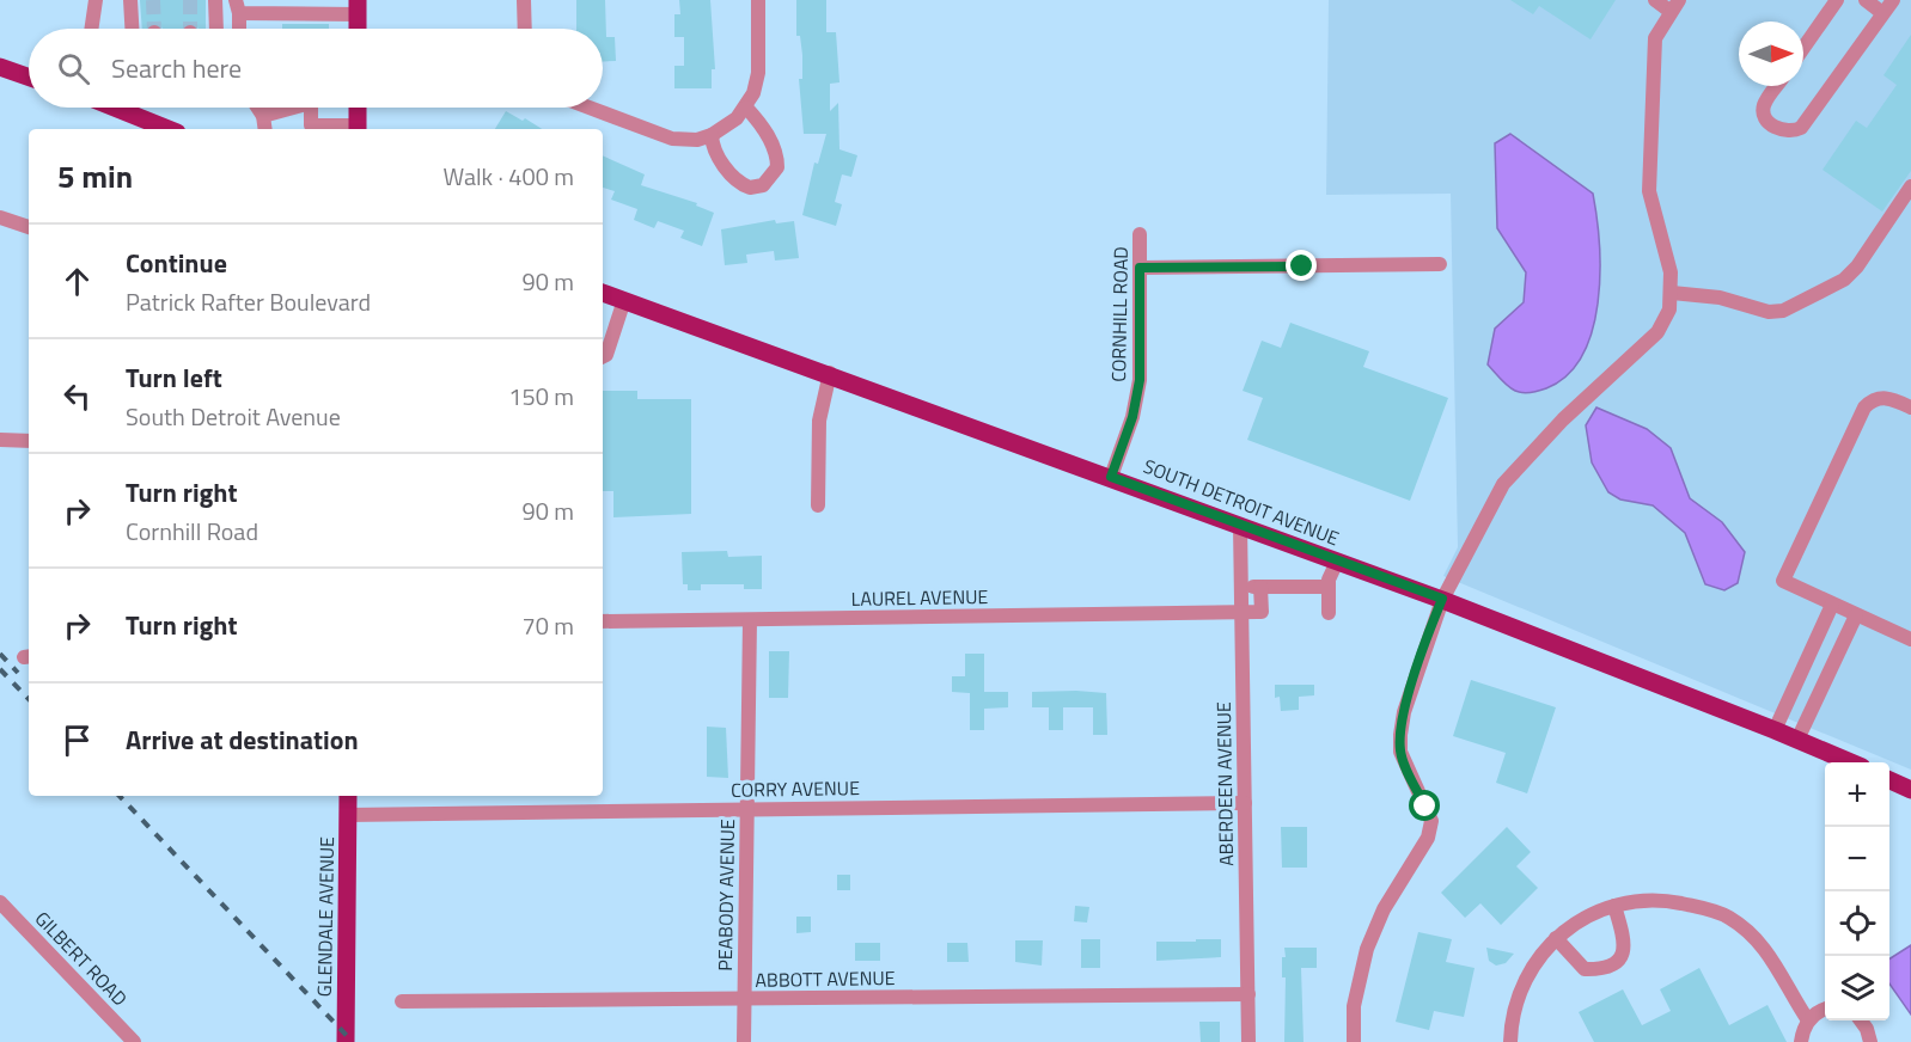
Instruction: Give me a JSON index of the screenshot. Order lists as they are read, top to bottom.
{
  "streets": {
    "main road": ["SOUTH DETROIT AVENUE", "GLENDALE AVENUE"],
    "street": [
      "CORNHILL ROAD",
      "LAUREL AVENUE",
      "ABERDEEN AVENUE",
      "CORRY AVENUE",
      "PEABODY AVENUE",
      "GILBERT ROAD",
      "ABBOTT AVENUE"
    ]
  },
  "crossings": [
    ["CORNHILL ROAD", "SOUTH DETROIT AVENUE"],
    ["SOUTH DETROIT AVENUE", "ABERDEEN AVENUE"],
    ["LAUREL AVENUE", "ABERDEEN AVENUE"],
    ["LAUREL AVENUE", "PEABODY AVENUE"],
    ["ABERDEEN AVENUE", "CORRY AVENUE"],
    ["ABERDEEN AVENUE", "ABBOTT AVENUE"],
    ["CORRY AVENUE", "PEABODY AVENUE"],
    ["CORRY AVENUE", "GLENDALE AVENUE"],
    ["PEABODY AVENUE", "ABBOTT AVENUE"]
  ],
  "north": "right",
  "page": {
    "search": "Search here",
    "heading": ["5 min", "Walk · 400 m"],
    "list": [
      ["Continue", "Patrick Rafter Boulevard", "90 m"],
      ["Turn left", "South Detroit Avenue", "150 m"],
      ["Turn right", "Cornhill Road", "90 m"],
      ["Turn right", "70 m"],
      "Arrive at destination"
    ],
    "map_buttons": ["+", "−"]
  }
}
